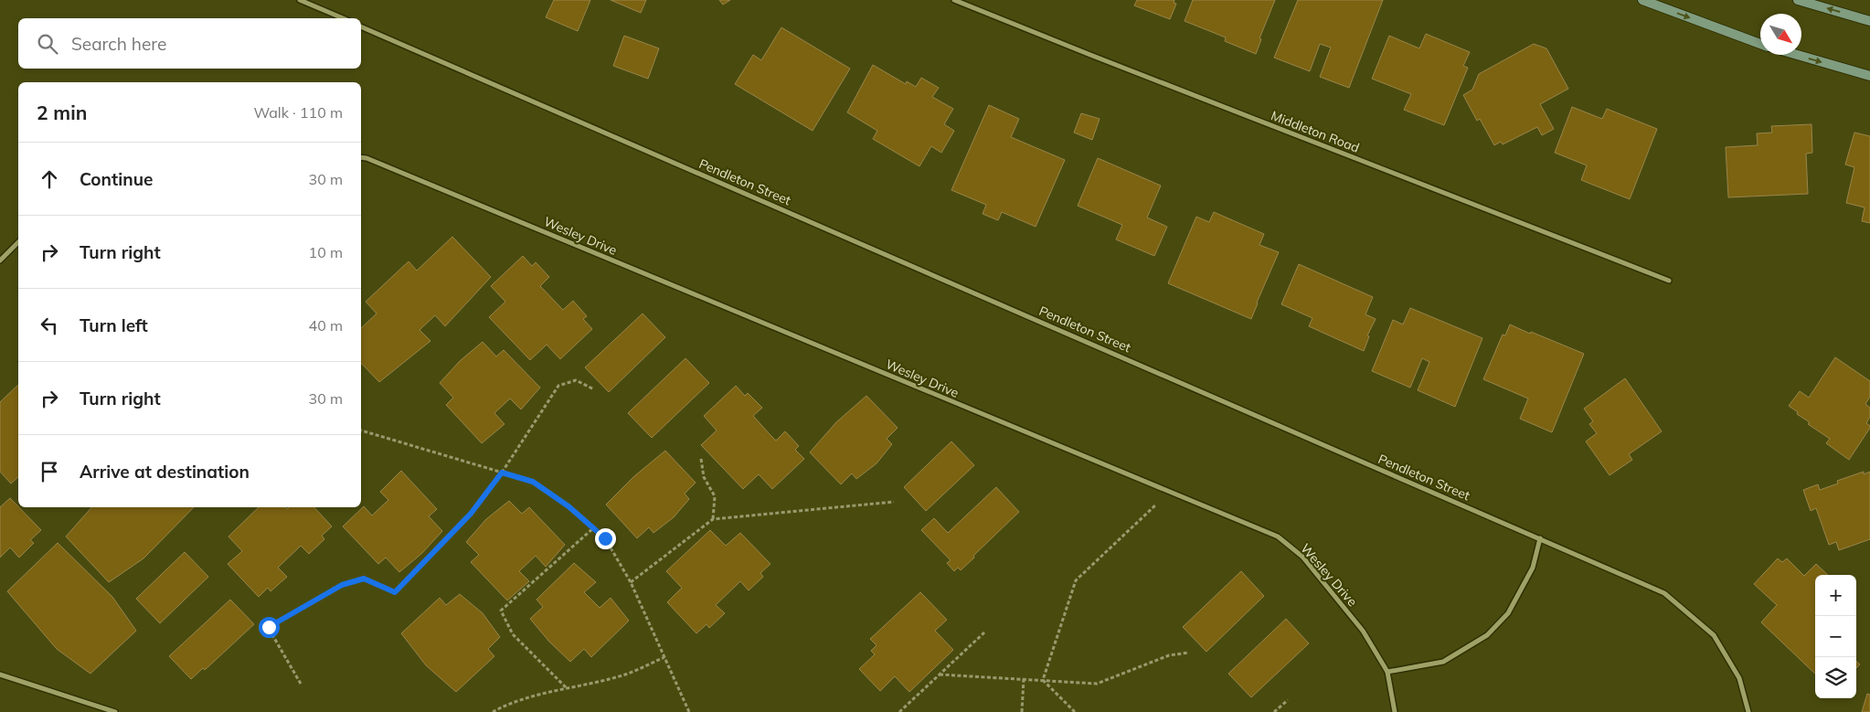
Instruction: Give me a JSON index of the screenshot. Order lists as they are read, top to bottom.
{
  "streets": {
    "street": ["Middleton Road", "Pendleton Street", "Wesley Drive"]
  },
  "north": "bottom right",
  "page": {
    "search": "Search here",
    "heading": ["2 min", "Walk · 110 m"],
    "list": [
      ["Continue", "30 m"],
      ["Turn right", "10 m"],
      ["Turn left", "40 m"],
      ["Turn right", "30 m"],
      "Arrive at destination"
    ],
    "map_buttons": ["+", "−"]
  }
}
